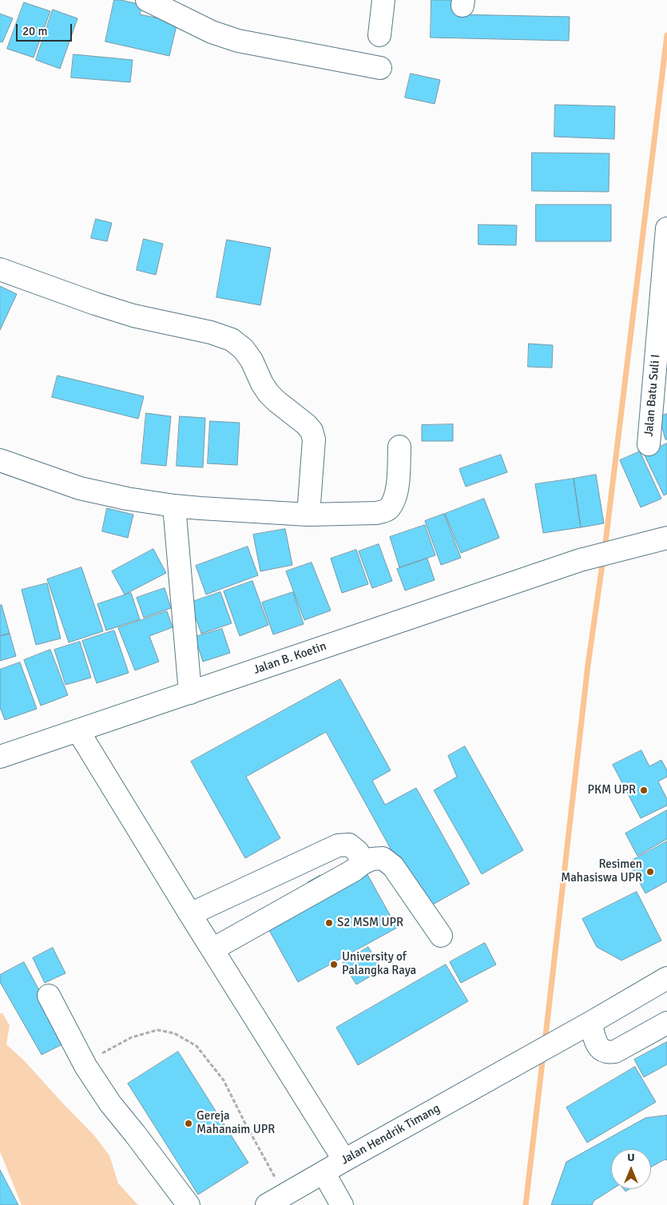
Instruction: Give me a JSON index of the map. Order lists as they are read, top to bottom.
{
  "streets": {
    "street": ["Jalan Batu Suli I", "Jalan B. Koetin", "Jalan Hendrik Timang"]
  },
  "places": [
    "PKM UPR",
    "Resimen Mahasiswa UPR",
    "S2 MSM UPR",
    "University of Palangka Raya",
    "Gereja Mahanaim UPR"
  ],
  "scale_bar": "20 m",
  "north": "top"
}
